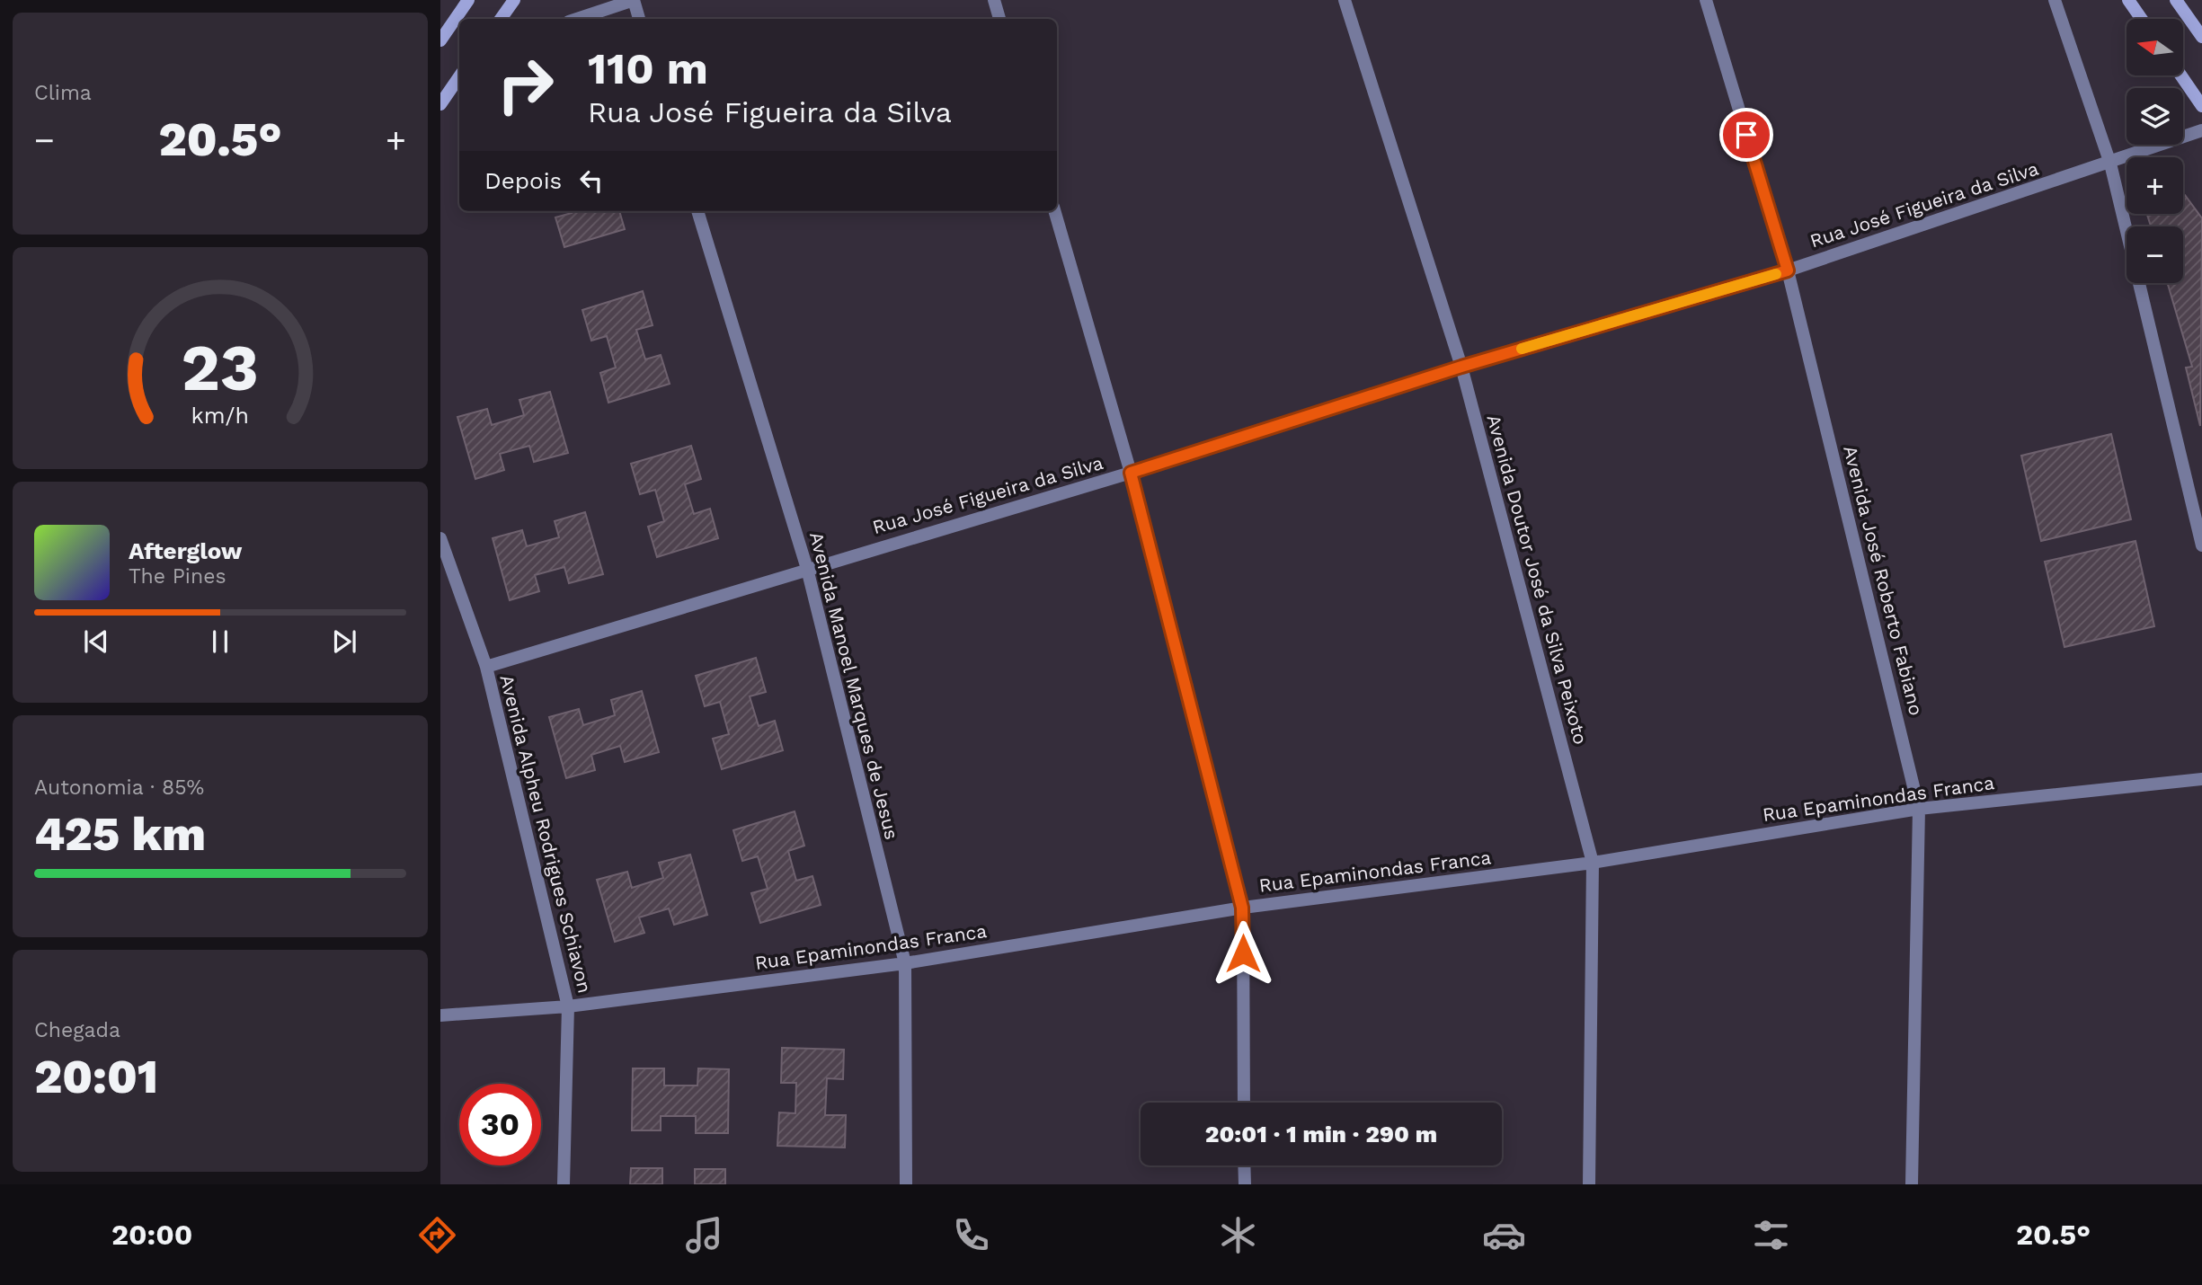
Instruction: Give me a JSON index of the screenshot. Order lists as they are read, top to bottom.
{
  "streets": {
    "street": [
      "Rua José Figueira da Silva",
      "Avenida Doutor José da Silva Peixoto",
      "Avenida José Roberto Fabiano",
      "Avenida Manoel Marques de Jesus",
      "Rua Epaminondas Franca",
      "Avenida Alpheu Rodrigues Schiavon"
    ]
  },
  "crossings": [
    ["Rua José Figueira da Silva", "Avenida Doutor José da Silva Peixoto"],
    ["Rua José Figueira da Silva", "Avenida José Roberto Fabiano"],
    ["Rua José Figueira da Silva", "Avenida Manoel Marques de Jesus"],
    ["Rua José Figueira da Silva", "Avenida Alpheu Rodrigues Schiavon"],
    ["Avenida Doutor José da Silva Peixoto", "Rua Epaminondas Franca"],
    ["Avenida José Roberto Fabiano", "Rua Epaminondas Franca"],
    ["Avenida Manoel Marques de Jesus", "Rua Epaminondas Franca"],
    ["Rua Epaminondas Franca", "Avenida Alpheu Rodrigues Schiavon"]
  ],
  "north": "left",
  "page": {
    "tile": [
      "Clima",
      ["Autonomia · 85%", "425 km"],
      ["Chegada", "20:01"]
    ],
    "map_buttons": ["+", "−"],
    "turn": ["110 m", "Rua José Figueira da Silva"],
    "heat": ["−", "20.5°", "+"],
    "then": "Depois",
    "song": ["Afterglow", "The Pines"],
    "limit": "30",
    "trip": "20:01 · 1 min · 290 m",
    "tabs": ["20:00", "20.5°"],
    "gauge": ["23", "km/h"]
  }
}
